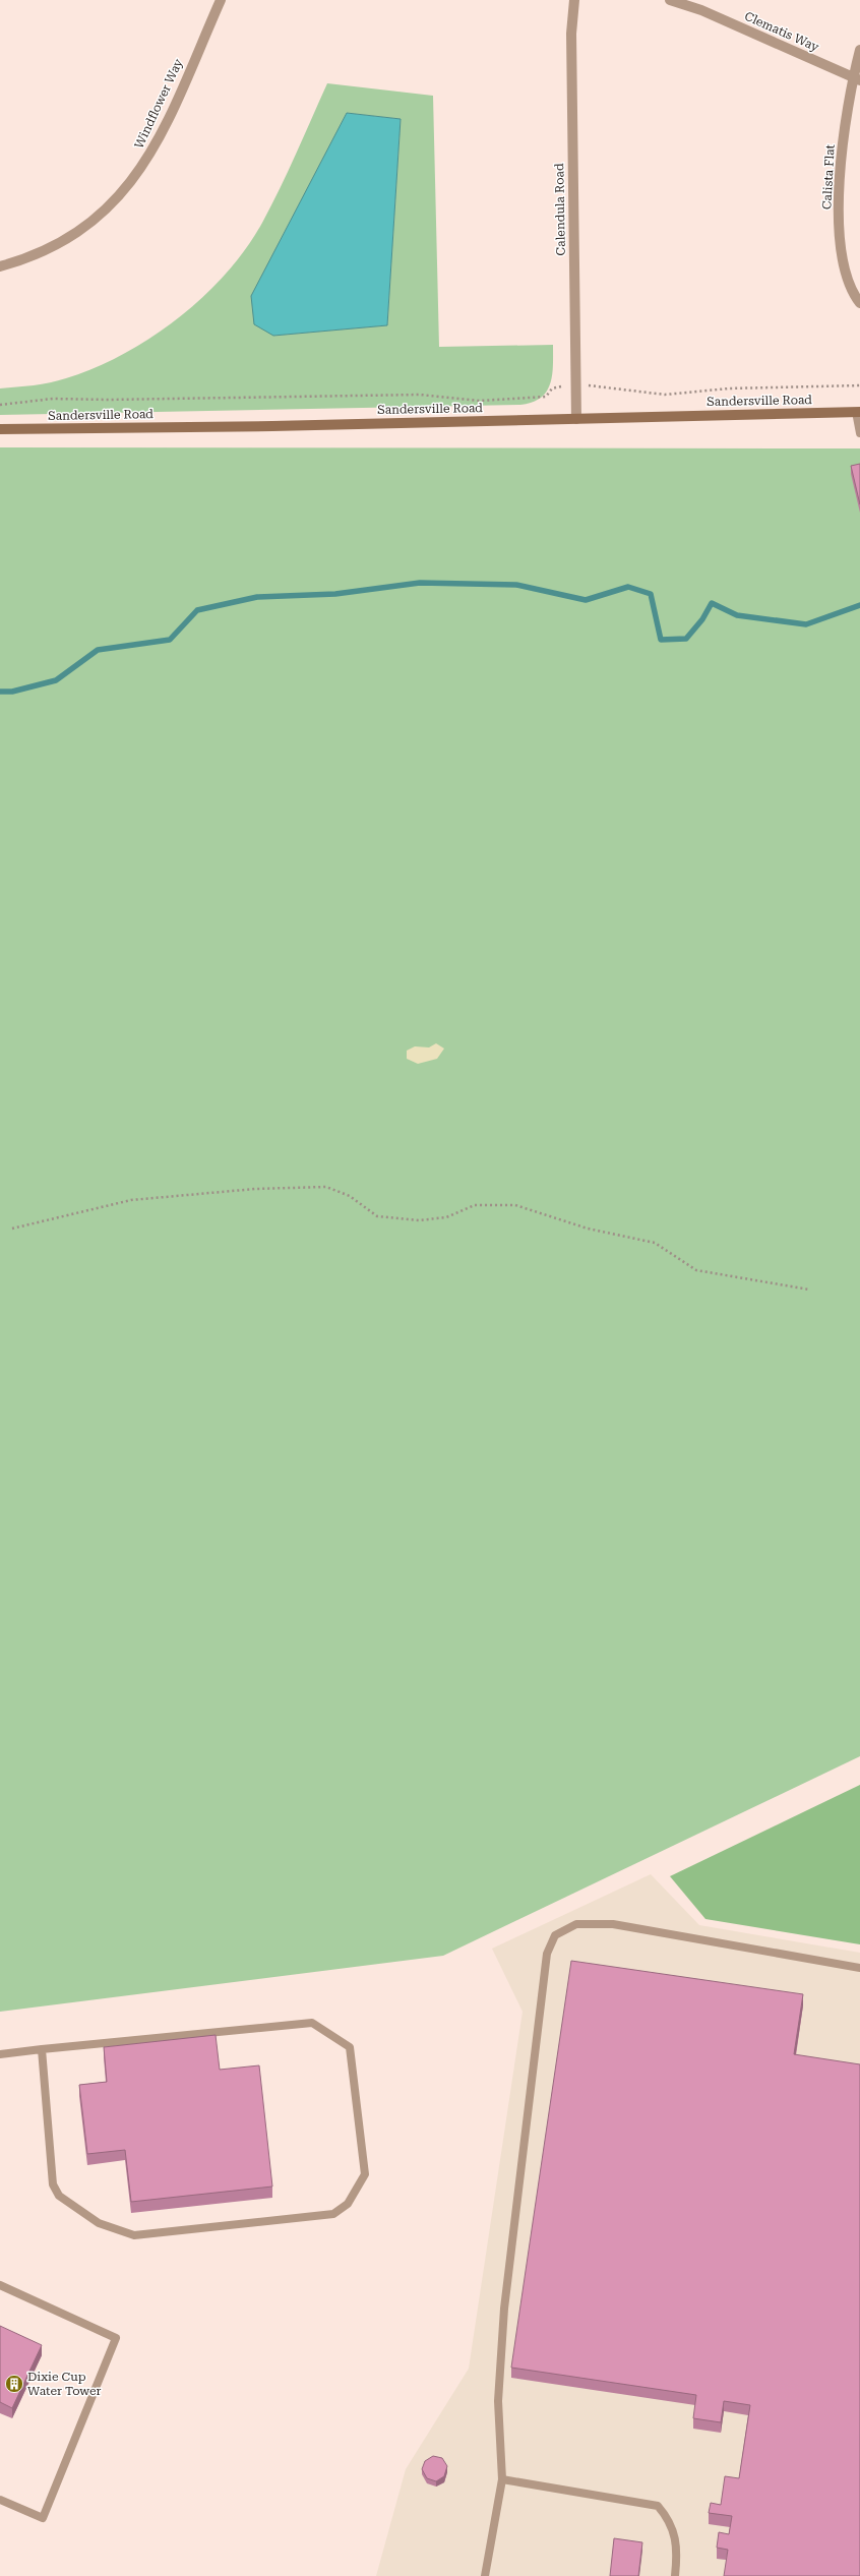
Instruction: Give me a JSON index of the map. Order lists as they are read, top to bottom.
{
  "streets": {
    "street": [
      "Clematis Way",
      "Windflower Way",
      "Calista Flat",
      "Calendula Road",
      "Sandersville Road"
    ]
  },
  "crossings": [
    ["Clematis Way", "Calista Flat"],
    ["Calendula Road", "Sandersville Road"]
  ],
  "places": {
    "building": ["Dixie Cup Water Tower"]
  }
}
